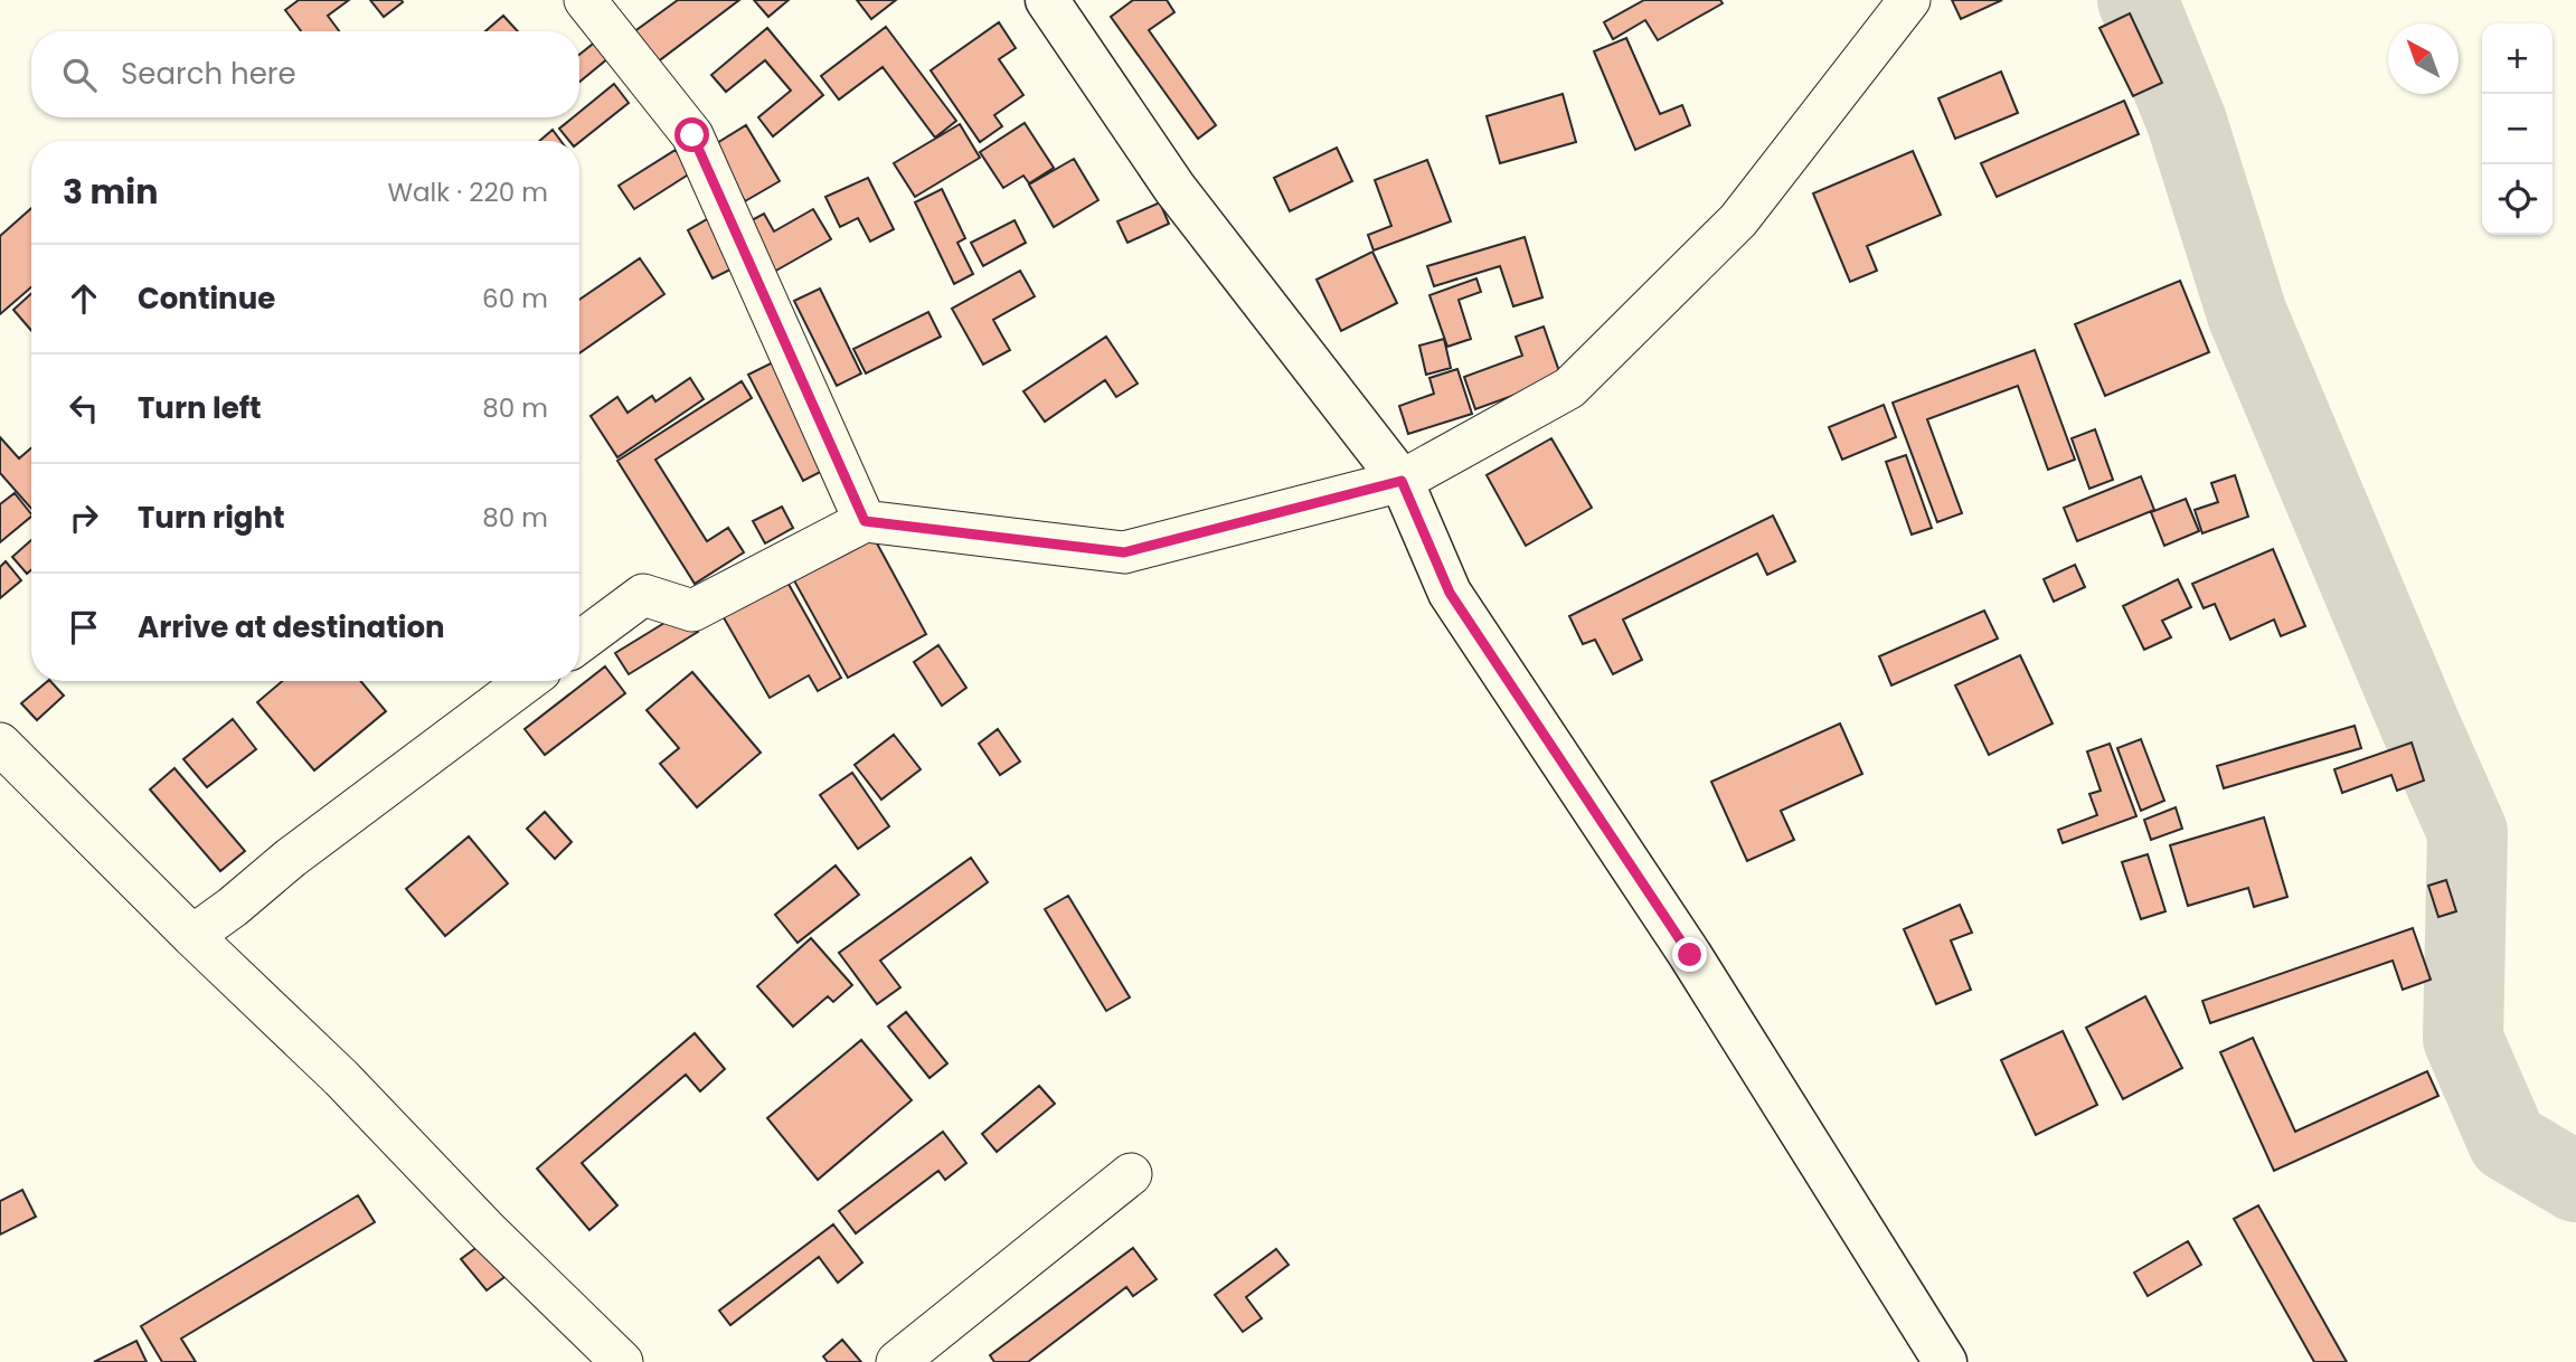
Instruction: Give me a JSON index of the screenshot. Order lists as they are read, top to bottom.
{
  "north": "top left",
  "page": {
    "map_buttons": ["+", "−"],
    "search": "Search here",
    "heading": ["3 min", "Walk · 220 m"],
    "list": [
      ["Continue", "60 m"],
      ["Turn left", "80 m"],
      ["Turn right", "80 m"],
      "Arrive at destination"
    ]
  }
}
